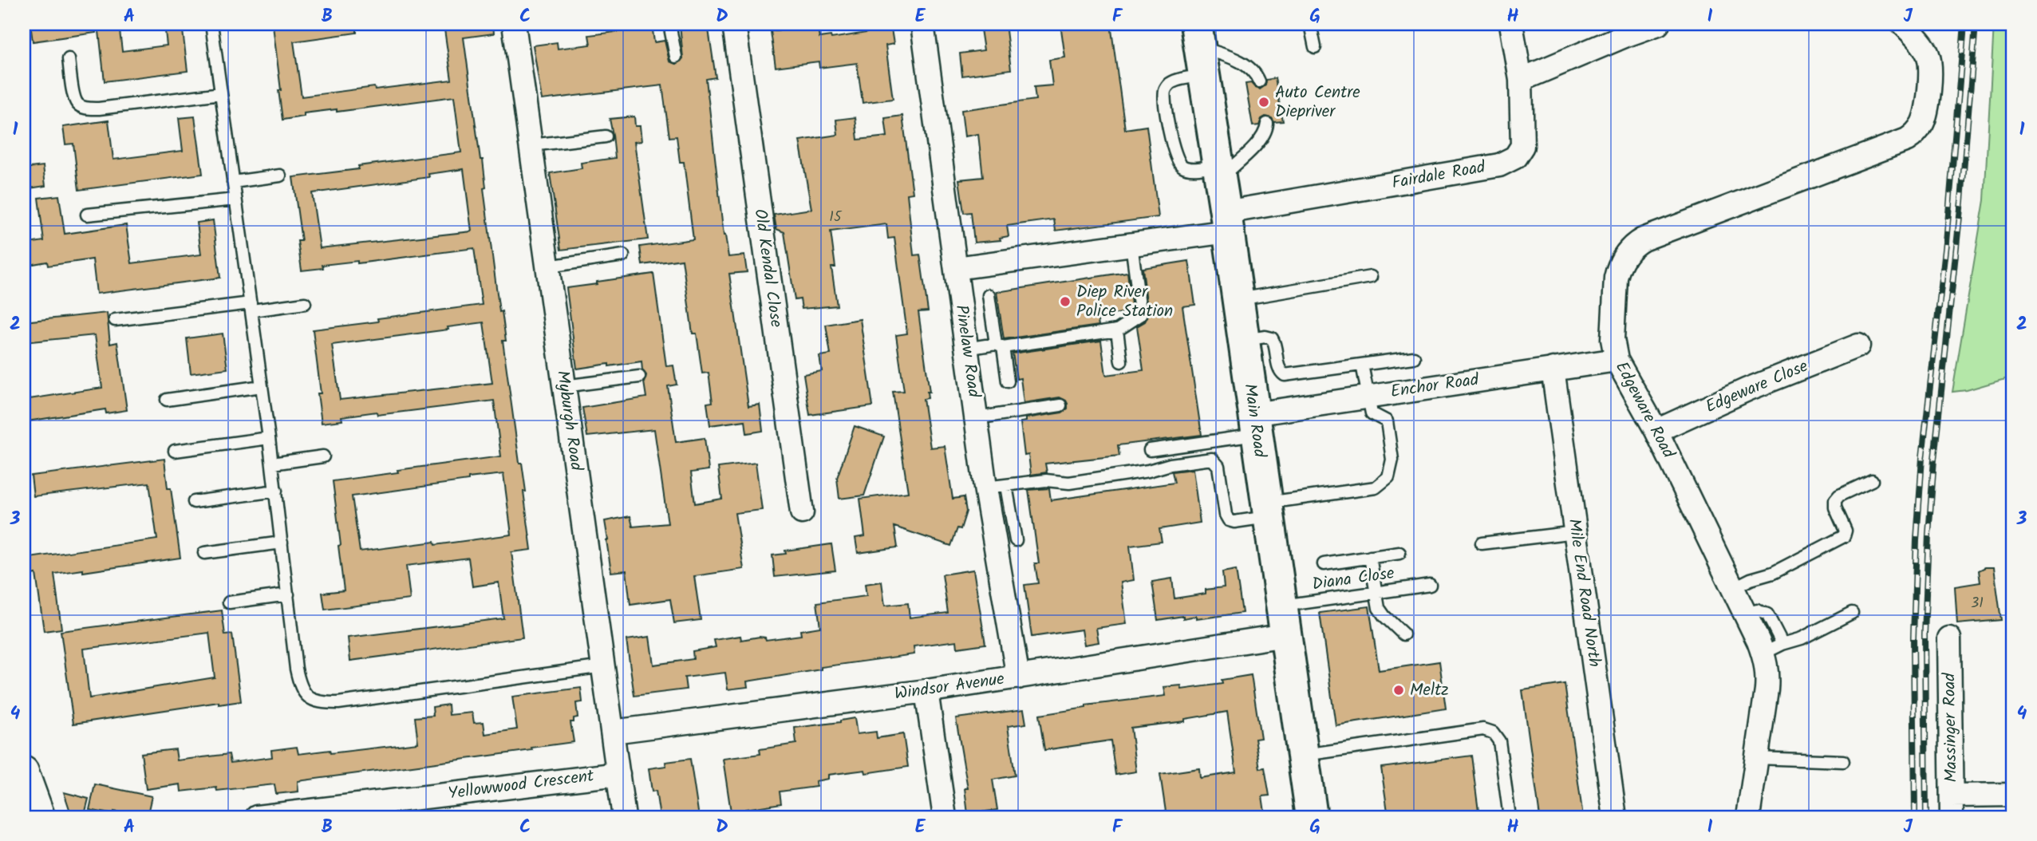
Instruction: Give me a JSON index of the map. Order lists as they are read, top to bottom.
{
  "streets": {
    "main road": ["Main Road"],
    "street": [
      "Fairdale Road",
      "Old Kendal Close",
      "Pinelaw Road",
      "Enchor Road",
      "Edgeware Close",
      "Edgeware Road",
      "Myburgh Road",
      "Mile End Road North",
      "Windsor Avenue",
      "Massinger Road",
      "Yellowwood Crescent"
    ],
    "lane": ["Diana Close"]
  },
  "crossings": [
    ["Fairdale Road", "Pinelaw Road"],
    ["Fairdale Road", "Main Road"],
    ["Pinelaw Road", "Windsor Avenue"],
    ["Enchor Road", "Edgeware Road"],
    ["Enchor Road", "Main Road"],
    ["Enchor Road", "Mile End Road North"],
    ["Edgeware Close", "Edgeware Road"],
    ["Myburgh Road", "Windsor Avenue"],
    ["Myburgh Road", "Yellowwood Crescent"],
    ["Main Road", "Diana Close"],
    ["Main Road", "Windsor Avenue"]
  ],
  "places": ["Auto Centre Diepriver", "Diep River Police Station", "Meltz"],
  "house_numbers": ["15", "31"],
  "grid": {
    "columns": [
      "A",
      "B",
      "C",
      "D",
      "E",
      "F",
      "G",
      "H",
      "I",
      "J"
    ],
    "rows": [
      "1",
      "2",
      "3",
      "4"
    ]
  }
}
